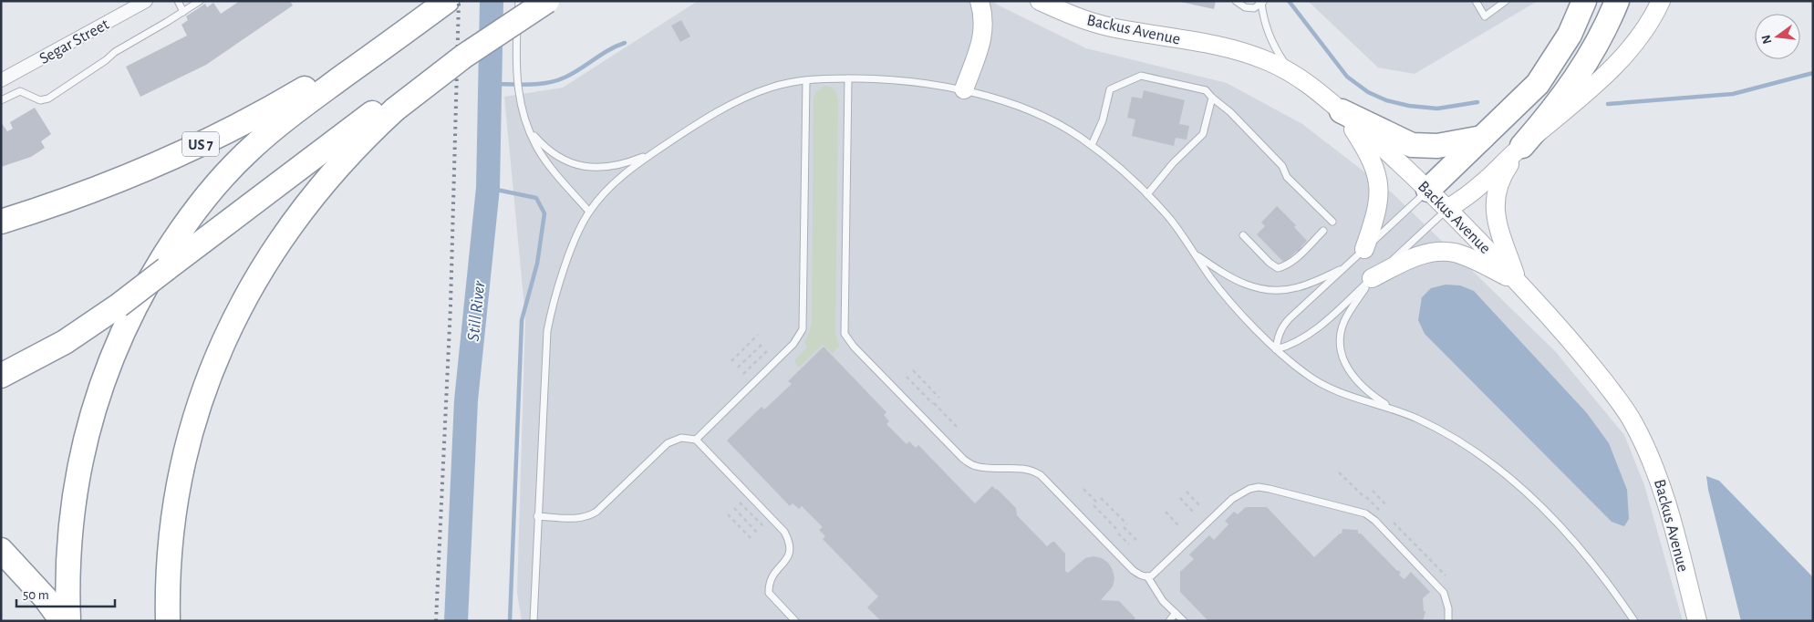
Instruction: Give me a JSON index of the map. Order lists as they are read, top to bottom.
{
  "streets": {
    "highway": ["US 7"],
    "main road": ["Backus Avenue"],
    "street": ["Segar Street"]
  },
  "water": ["Still River"],
  "scale_bar": "50 m",
  "north": "left"
}
